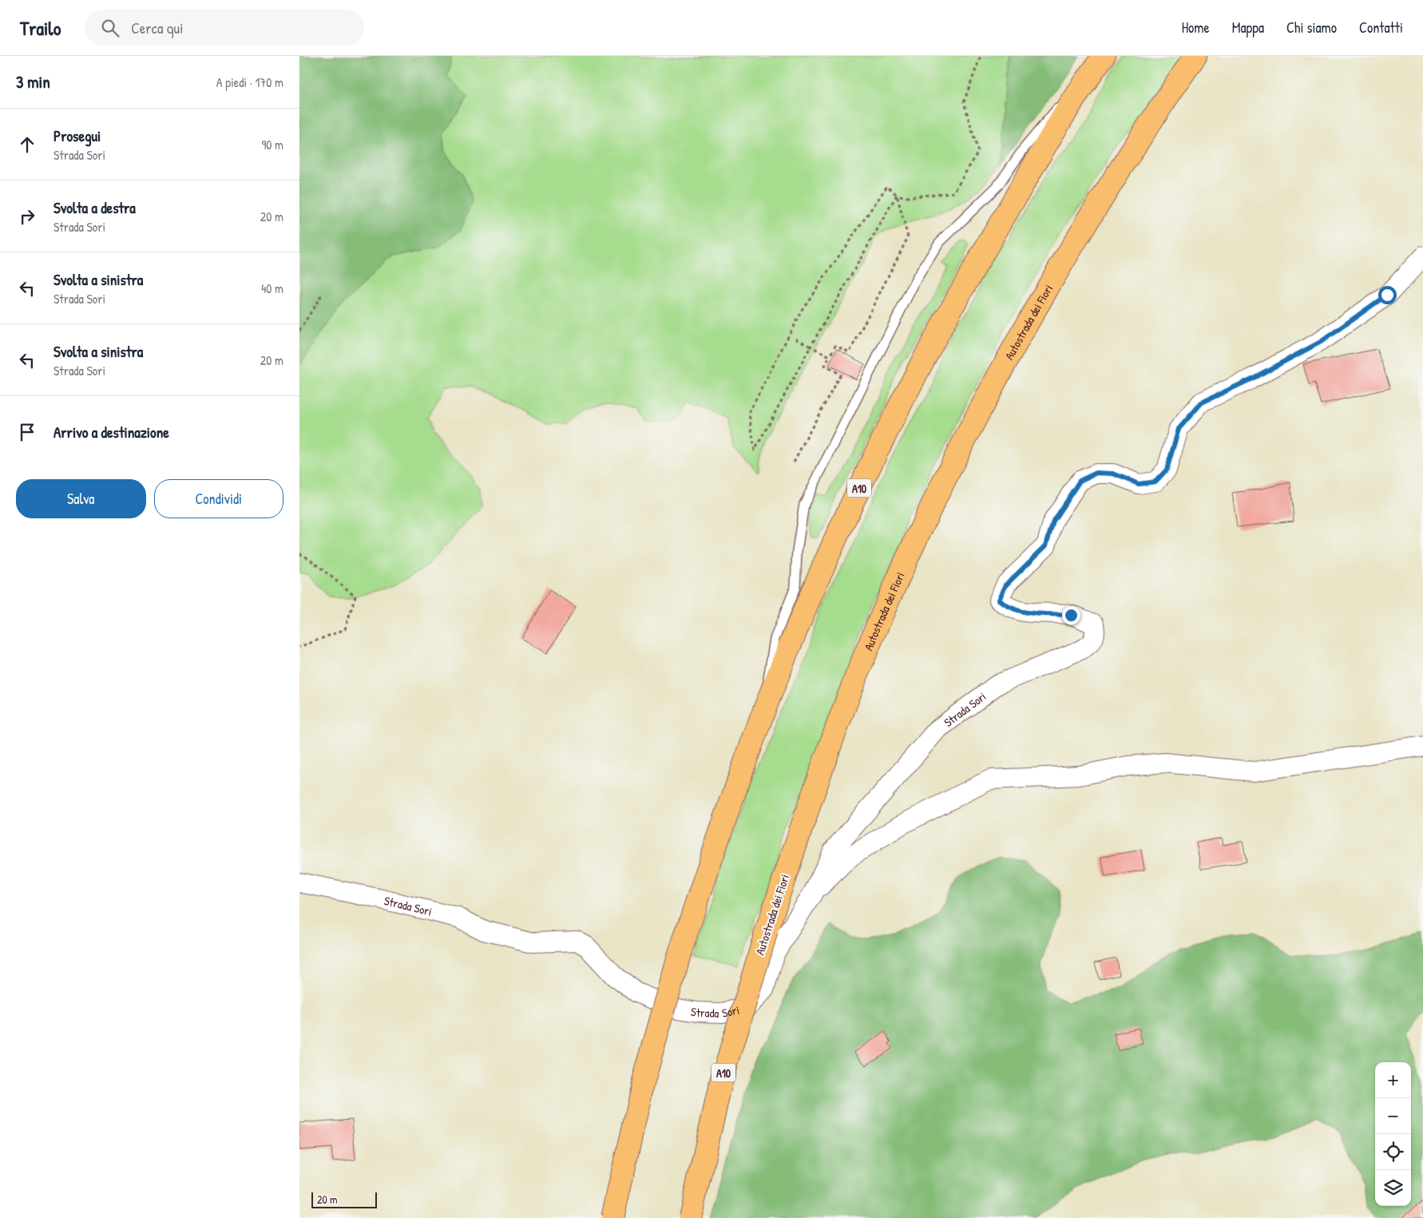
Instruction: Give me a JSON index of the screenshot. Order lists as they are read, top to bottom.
{
  "streets": {
    "highway": ["Autostrada dei Fiori", "A10"],
    "street": ["Strada Sori"]
  },
  "scale_bar": "20 m",
  "page": {
    "header": "Trailo",
    "search": "Cerca qui",
    "nav": [
      "Home",
      "Mappa",
      "Chi siamo",
      "Contatti"
    ],
    "heading": ["3 min", "A piedi · 170 m"],
    "list": [
      ["Prosegui", "Strada Sori", "90 m"],
      ["Svolta a destra", "Strada Sori", "20 m"],
      ["Svolta a sinistra", "Strada Sori", "40 m"],
      ["Svolta a sinistra", "Strada Sori", "20 m"],
      "Arrivo a destinazione"
    ],
    "buttons": ["Salva", "Condividi"],
    "map_buttons": ["+", "−"],
    "scale": "20 m"
  }
}
